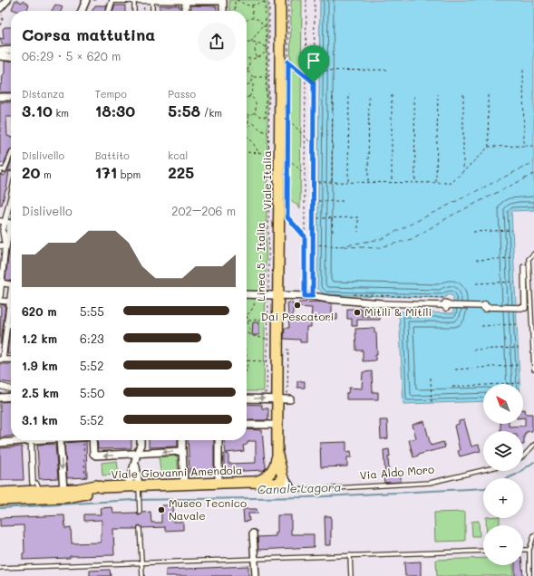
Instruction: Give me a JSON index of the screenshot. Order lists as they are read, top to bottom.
{
  "streets": {
    "main road": ["Viale Italia", "Viale Giovanni Amendola"],
    "street": ["Via Aldo Moro"],
    "path": ["Linea 5 - Italia"]
  },
  "crossings": [
    ["Viale Italia", "Linea 5 - Italia"],
    ["Viale Italia", "Viale Giovanni Amendola"],
    ["Viale Italia", "Via Aldo Moro"],
    ["Viale Giovanni Amendola", "Via Aldo Moro"]
  ],
  "water": ["Canale Lagora"],
  "places": ["Dai Pescatori", "Mitili & Mitili", "Museo Tecnico Navale"],
  "north": "top left",
  "page": {
    "heading": ["Corsa mattutina", "06:29 · 5 × 620 m"],
    "stats": [
      ["Distanza", "3.10 km"],
      ["Tempo", "18:30"],
      ["Passo", "5:58 /km"],
      ["Dislivello", "20 m"],
      ["Battito", "171 bpm"],
      ["kcal", "225"]
    ],
    "chart": ["Dislivello", "202–206 m"],
    "list": [
      {
        "name": "620 m",
        "note": "5:55"
      },
      {
        "name": "1.2 km",
        "note": "6:23"
      },
      {
        "name": "1.9 km",
        "note": "5:52"
      },
      {
        "name": "2.5 km",
        "note": "5:50"
      },
      {
        "name": "3.1 km",
        "note": "5:52"
      }
    ],
    "map_buttons": ["+", "−"]
  }
}
